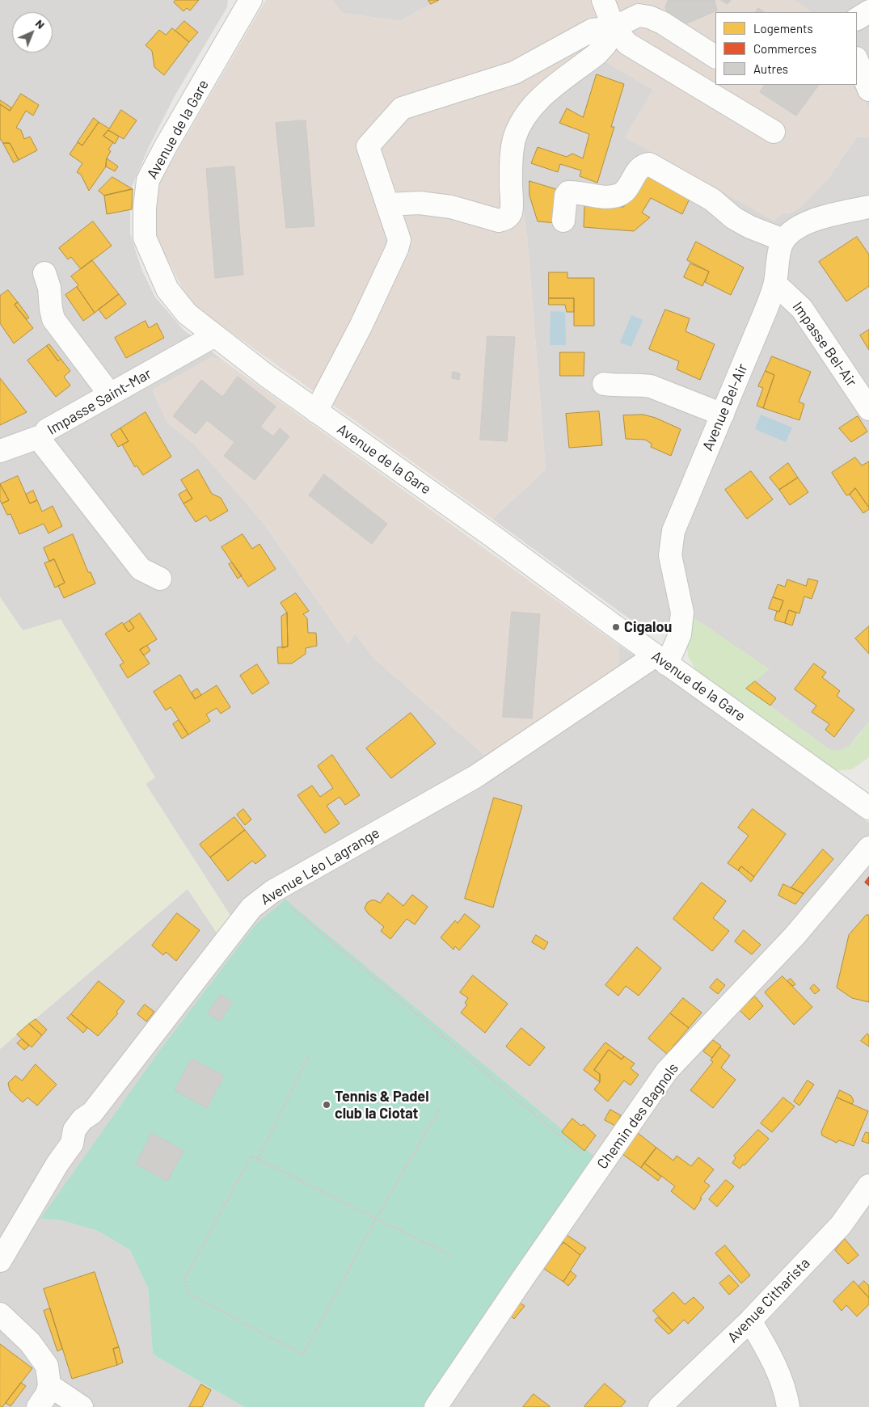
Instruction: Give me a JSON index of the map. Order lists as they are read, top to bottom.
{
  "streets": {
    "street": [
      "Avenue de la Gare",
      "Impasse Bel-Air",
      "Impasse Saint-Mar",
      "Avenue Bel-Air",
      "Avenue Léo Lagrange",
      "Chemin des Bagnols",
      "Avenue Citharista"
    ]
  },
  "crossings": [
    ["Avenue de la Gare", "Impasse Saint-Mar"],
    ["Avenue de la Gare", "Avenue Bel-Air"],
    ["Avenue de la Gare", "Avenue Léo Lagrange"],
    ["Impasse Bel-Air", "Avenue Bel-Air"],
    ["Avenue Bel-Air", "Avenue Léo Lagrange"]
  ],
  "places": ["Cigalou", "Tennis & Padel club la Ciotat"],
  "legend": ["Logements", "Commerces", "Autres"],
  "north": "top right"
}
